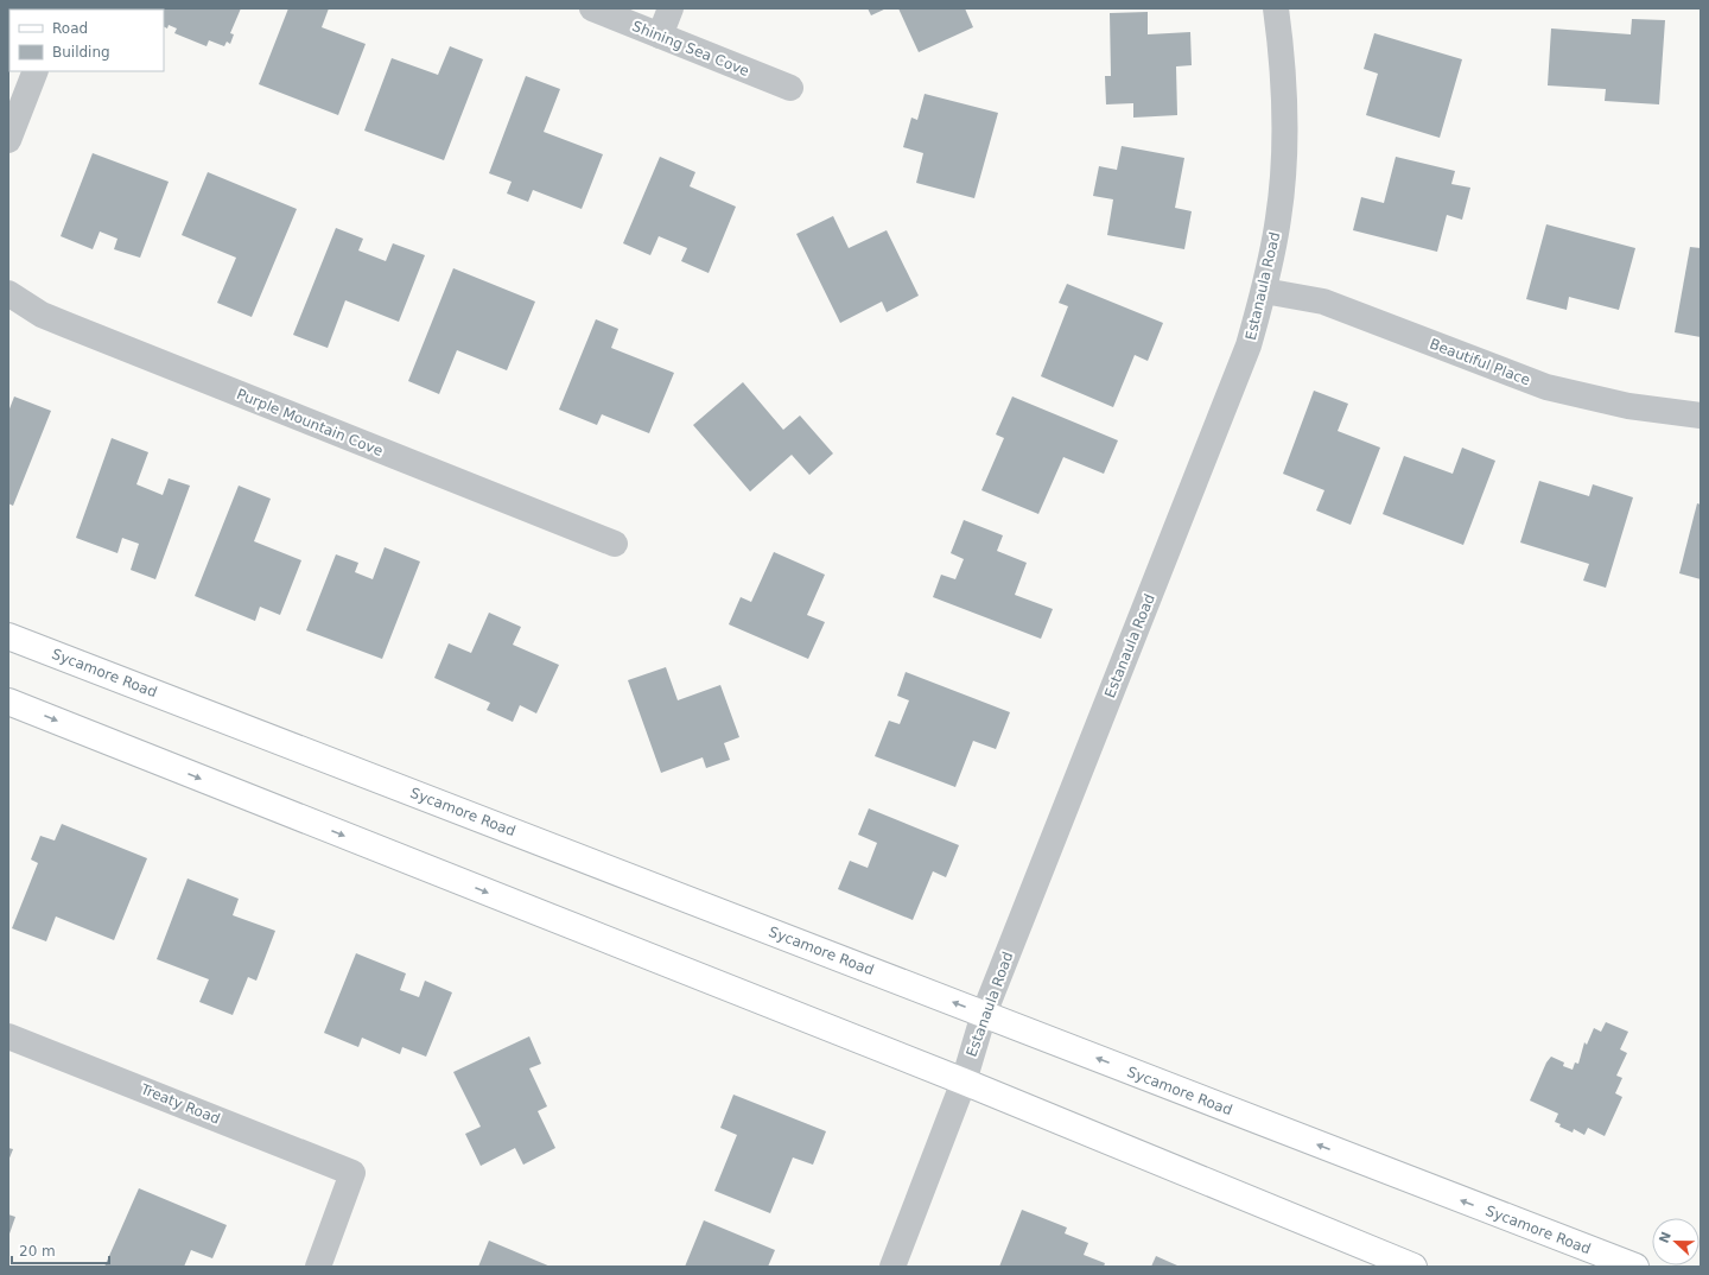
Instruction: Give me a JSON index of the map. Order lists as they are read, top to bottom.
{
  "streets": {
    "street": [
      "Shining Sea Cove",
      "Estanaula Road",
      "Beautiful Place",
      "Purple Mountain Cove",
      "Sycamore Road",
      "Treaty Road"
    ]
  },
  "crossings": [
    ["Estanaula Road", "Beautiful Place"],
    ["Estanaula Road", "Sycamore Road"]
  ],
  "legend": ["Road", "Building"],
  "scale_bar": "20 m",
  "north": "left"
}
